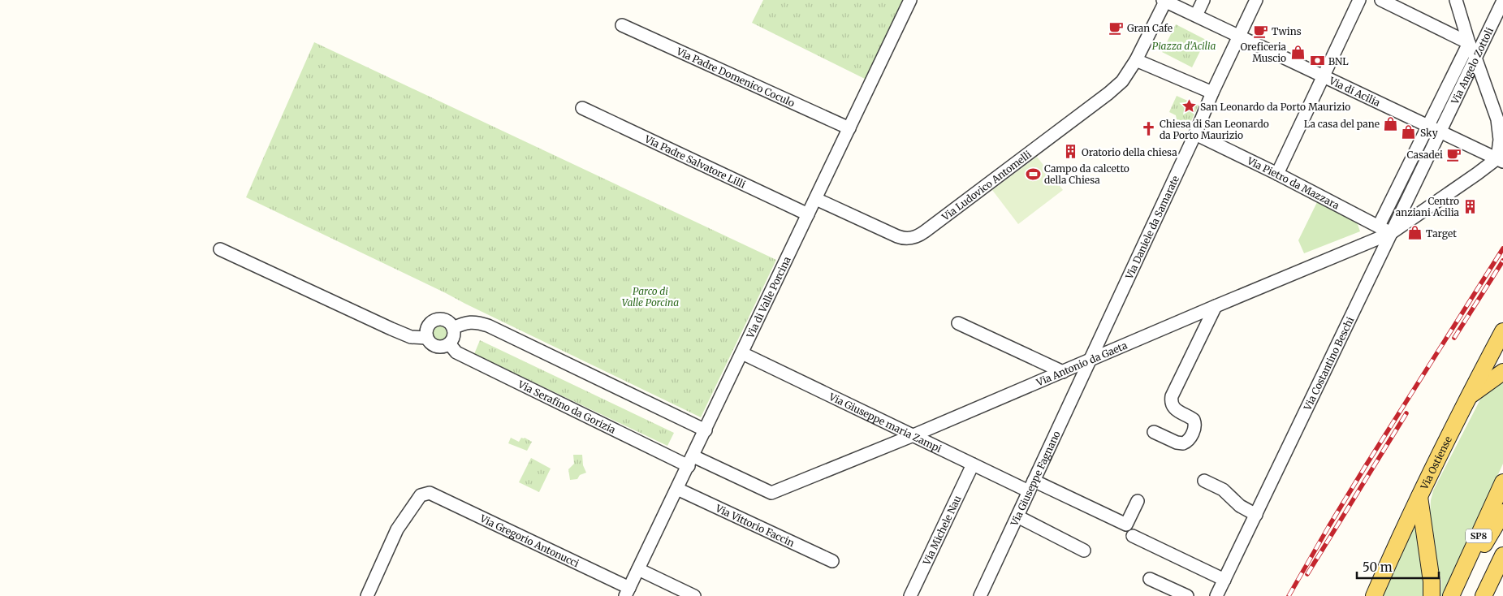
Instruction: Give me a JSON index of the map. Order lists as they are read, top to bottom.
{
  "streets": {
    "main road": ["Via Ostiense", "SP8"],
    "street": [
      "Via Angelo Zottoli",
      "Via Padre Domenico Coculo",
      "Via di Acilia",
      "Via Padre Salvatore Lilli",
      "Via Pietro da Mazzara",
      "Via Ludovico Antomelli",
      "Via Daniele da Samarate",
      "Via di Valle Porcina",
      "Via Antonio da Gaeta",
      "Via Costantino Beschi",
      "Via Serafino da Gorizia",
      "Via Giuseppe maria Zampi",
      "Via Giuseppe Fagnano",
      "Via Vittorio Faccin",
      "Via Michele Nau",
      "Via Gregorio Antonucci"
    ]
  },
  "crossings": [
    ["Via Angelo Zottoli", "Via di Acilia"],
    ["Via Angelo Zottoli", "Via Costantino Beschi"],
    ["Via Padre Domenico Coculo", "Via di Valle Porcina"],
    ["Via di Acilia", "Via Ludovico Antomelli"],
    ["Via di Acilia", "Via Daniele da Samarate"],
    ["Via di Acilia", "Via Antonio da Gaeta"],
    ["Via di Acilia", "Via Costantino Beschi"],
    ["Via Padre Salvatore Lilli", "Via di Valle Porcina"],
    ["Via Pietro da Mazzara", "Via Daniele da Samarate"],
    ["Via Pietro da Mazzara", "Via Antonio da Gaeta"],
    ["Via Pietro da Mazzara", "Via Costantino Beschi"],
    ["Via Ludovico Antomelli", "Via di Valle Porcina"],
    ["Via Daniele da Samarate", "Via Antonio da Gaeta"],
    ["Via Daniele da Samarate", "Via Giuseppe Fagnano"],
    ["Via di Valle Porcina", "Via Antonio da Gaeta"],
    ["Via di Valle Porcina", "Via Serafino da Gorizia"],
    ["Via di Valle Porcina", "Via Giuseppe maria Zampi"],
    ["Via di Valle Porcina", "Via Vittorio Faccin"],
    ["Via di Valle Porcina", "Via Gregorio Antonucci"],
    ["Via Antonio da Gaeta", "Via Costantino Beschi"],
    ["Via Antonio da Gaeta", "Via Serafino da Gorizia"],
    ["Via Antonio da Gaeta", "Via Giuseppe maria Zampi"],
    ["Via Antonio da Gaeta", "Via Giuseppe Fagnano"],
    ["Via Giuseppe maria Zampi", "Via Giuseppe Fagnano"],
    ["Via Giuseppe maria Zampi", "Via Michele Nau"]
  ],
  "parks": ["Piazza d'Acilia", "Parco di Valle Porcina"],
  "places": {
    "cafe": ["Gran Cafe", "Twins", "Casadei"],
    "shop": [
      "Oreficeria Muscio",
      "La casa del pane",
      "Sky",
      "Target"
    ],
    "bank": ["BNL"],
    "place": ["San Leonardo da Porto Maurizio"],
    "church": ["Chiesa di San Leonardo da Porto Maurizio"],
    "building": ["Oratorio della chiesa", "Centro anziani Acilia"],
    "sports": ["Campo da calcetto della Chiesa"]
  },
  "scale_bar": "50 m"
}
